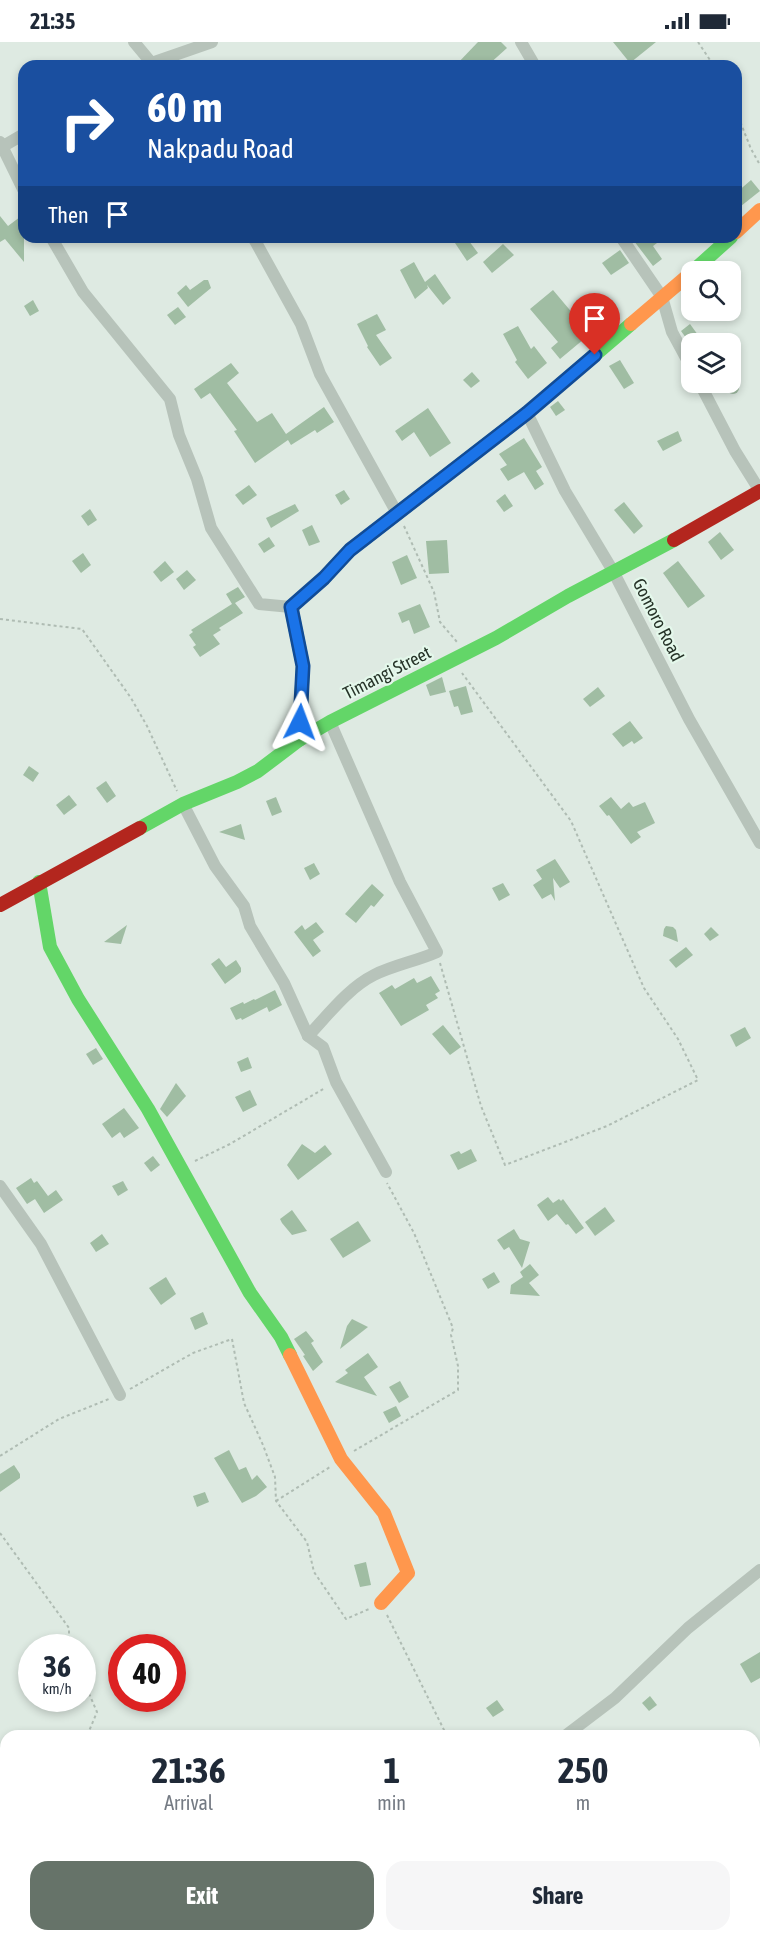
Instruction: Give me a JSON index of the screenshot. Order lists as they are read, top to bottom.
{
  "streets": {
    "street": ["Gomoro Road", "Timangi Street"]
  },
  "crossings": [
    ["Gomoro Road", "Timangi Street"]
  ],
  "page": {
    "status": "21:35",
    "turn": ["60 m", "Nakpadu Road"],
    "then": "Then",
    "speed": "36 km/h",
    "limit": "40",
    "eta": [
      "21:36",
      "Arrival",
      "1",
      "min",
      "250",
      "m"
    ],
    "buttons": ["Exit", "Share"]
  }
}
